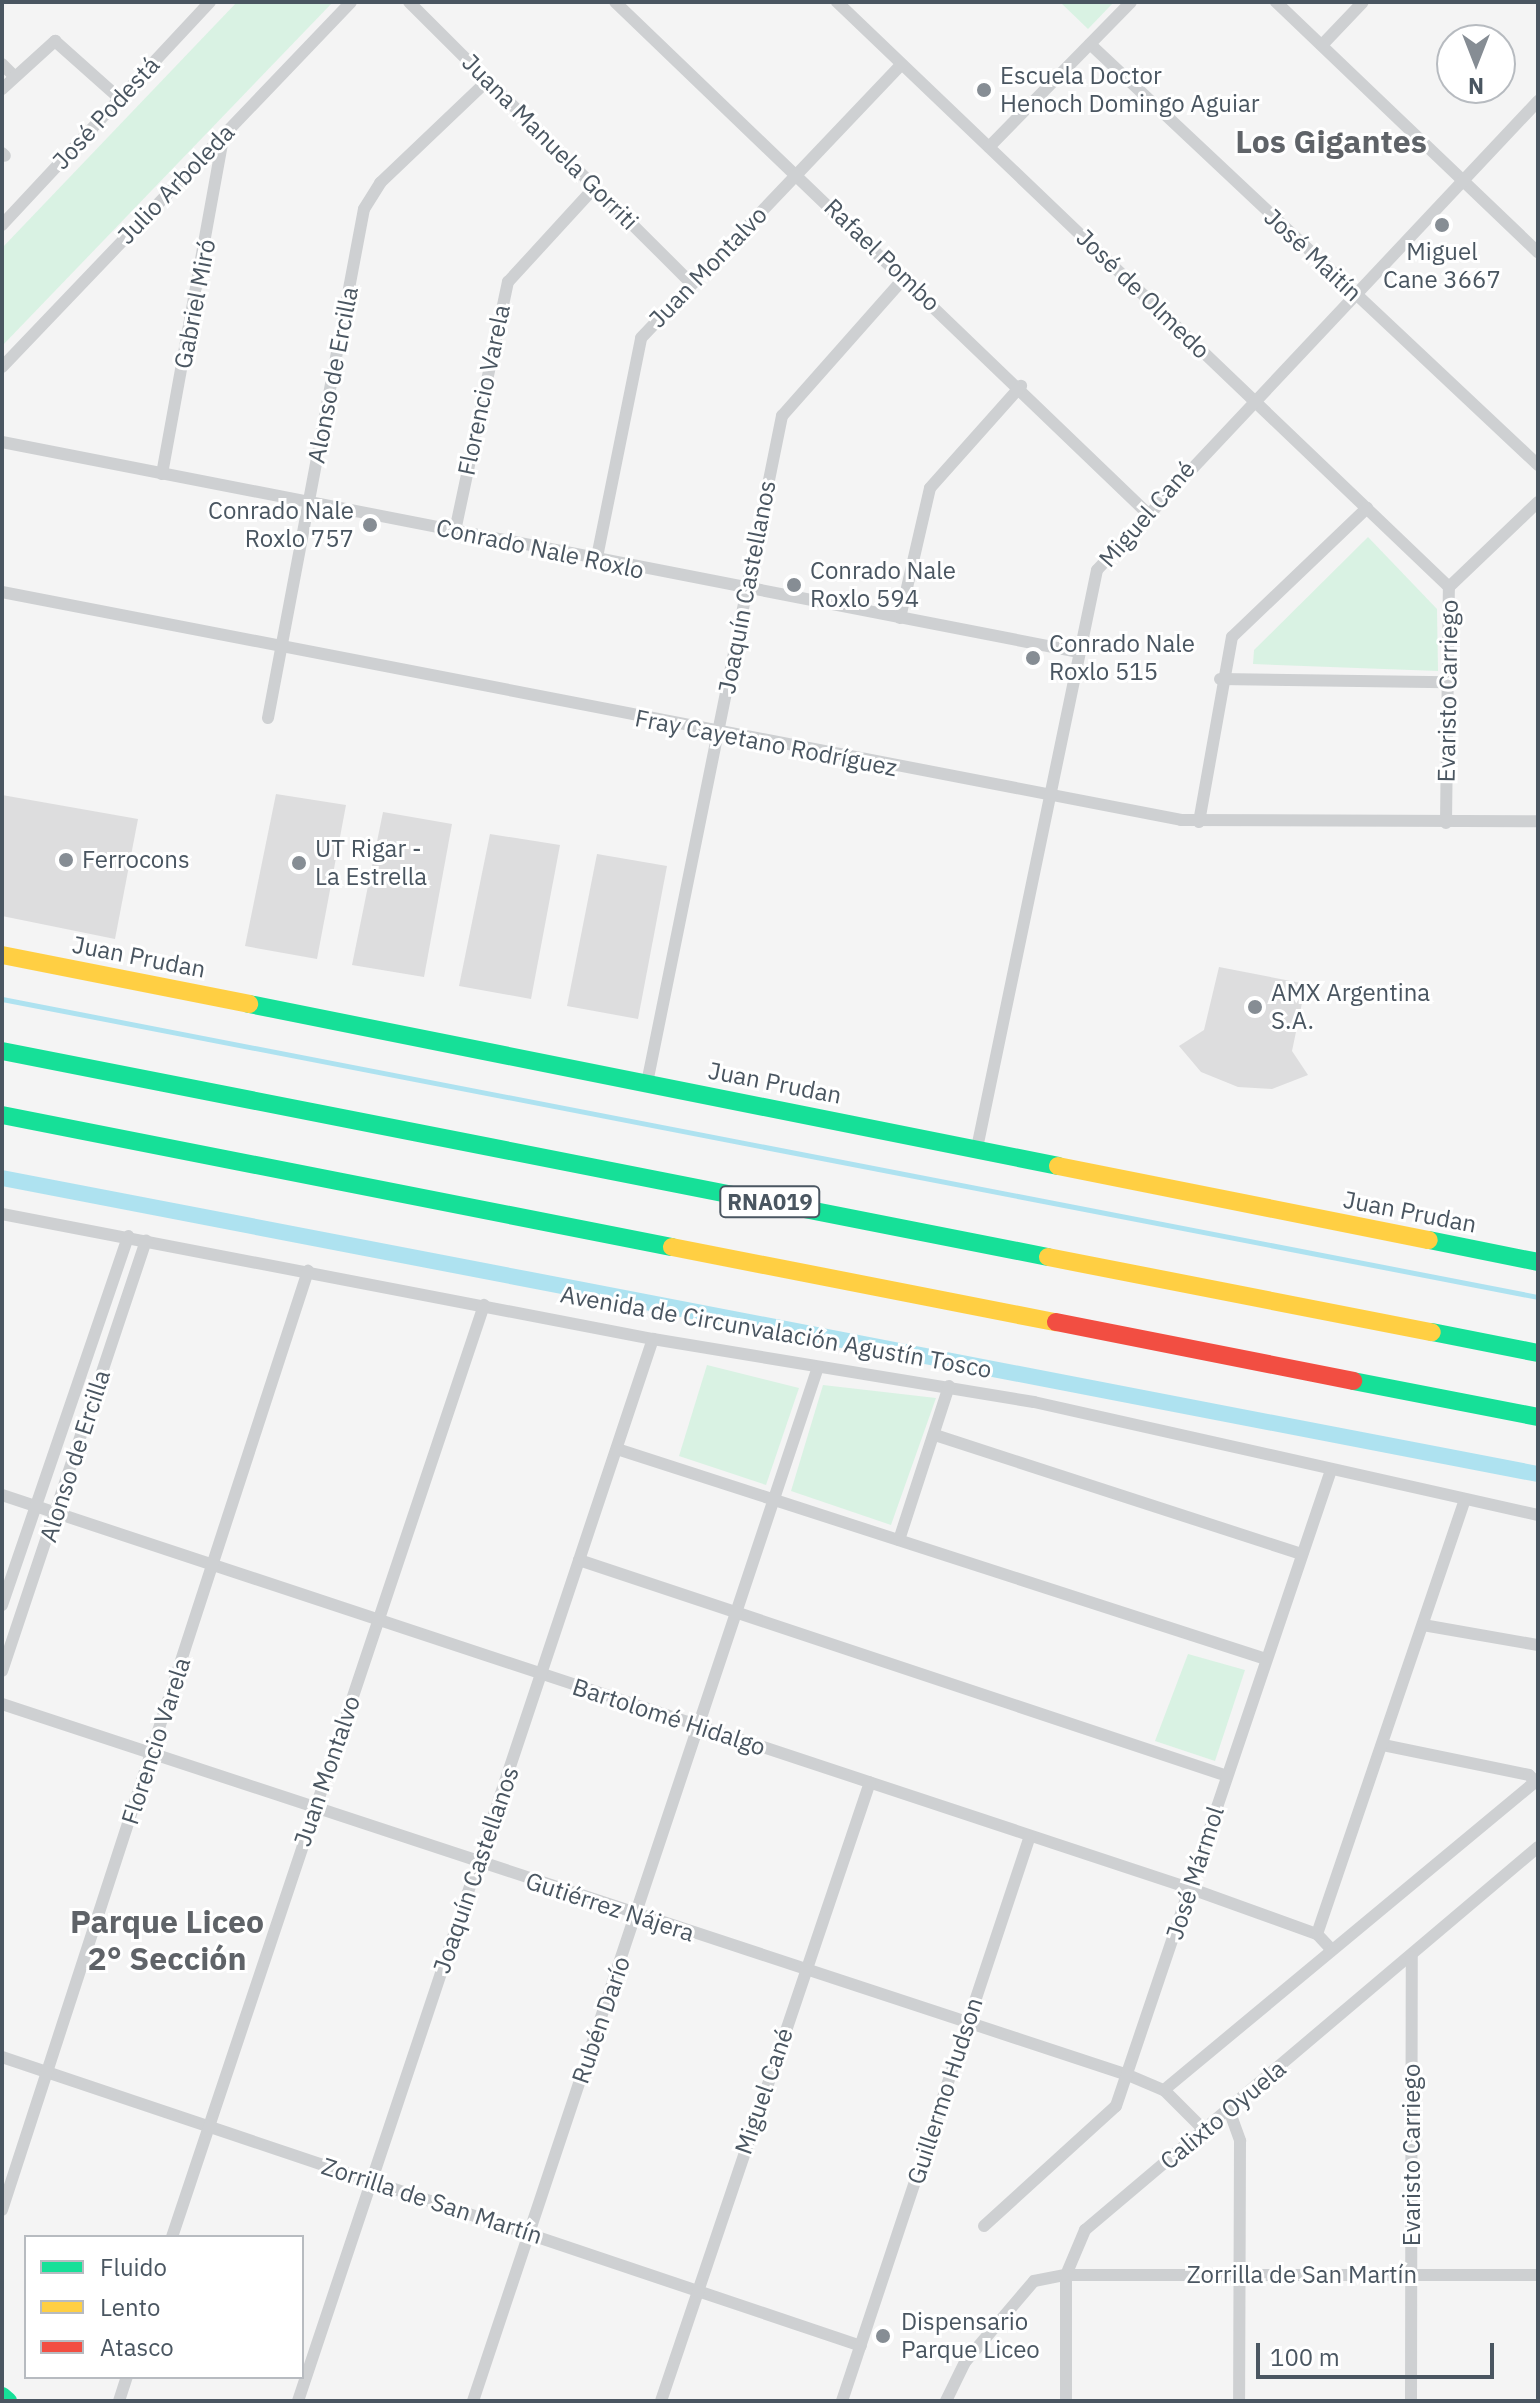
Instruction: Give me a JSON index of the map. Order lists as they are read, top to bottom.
{
  "streets": {
    "main road": ["Juan Prudan", "RNA019"],
    "street": [
      "José Podestá",
      "Juana Manuela Gorriti",
      "Julio Arboleda",
      "Rafael Pombo",
      "José Maitín",
      "Juan Montalvo",
      "José de Olmedo",
      "Gabriel Miró",
      "Alonso de Ercilla",
      "Florencio Varela",
      "Miguel Cané",
      "Conrado Nale Roxlo",
      "Joaquín Castellanos",
      "Evaristo Carriego",
      "Fray Cayetano Rodríguez",
      "Avenida de Circunvalación Agustín Tosco",
      "Bartolomé Hidalgo",
      "José Mármol",
      "Gutiérrez Nájera",
      "Rubén Darío",
      "Guillermo Hudson",
      "Calixto Oyuela",
      "Zorrilla de San Martín"
    ]
  },
  "crossings": [
    ["Juana Manuela Gorriti", "Juan Montalvo"],
    ["Juana Manuela Gorriti", "Alonso de Ercilla"],
    ["Juana Manuela Gorriti", "Florencio Varela"],
    ["Julio Arboleda", "Gabriel Miró"],
    ["Rafael Pombo", "Juan Montalvo"],
    ["Rafael Pombo", "Miguel Cané"],
    ["Rafael Pombo", "Joaquín Castellanos"],
    ["José Maitín", "Miguel Cané"],
    ["Juan Montalvo", "José de Olmedo"],
    ["Juan Montalvo", "Conrado Nale Roxlo"],
    ["Juan Montalvo", "Avenida de Circunvalación Agustín Tosco"],
    ["Juan Montalvo", "Bartolomé Hidalgo"],
    ["Juan Montalvo", "Gutiérrez Nájera"],
    ["Juan Montalvo", "Zorrilla de San Martín"],
    ["José de Olmedo", "Miguel Cané"],
    ["José de Olmedo", "Evaristo Carriego"],
    ["Gabriel Miró", "Conrado Nale Roxlo"],
    ["Alonso de Ercilla", "Conrado Nale Roxlo"],
    ["Alonso de Ercilla", "Fray Cayetano Rodríguez"],
    ["Alonso de Ercilla", "Avenida de Circunvalación Agustín Tosco"],
    ["Alonso de Ercilla", "Bartolomé Hidalgo"],
    ["Florencio Varela", "Conrado Nale Roxlo"],
    ["Florencio Varela", "Avenida de Circunvalación Agustín Tosco"],
    ["Florencio Varela", "Bartolomé Hidalgo"],
    ["Florencio Varela", "Gutiérrez Nájera"],
    ["Florencio Varela", "Zorrilla de San Martín"],
    ["Miguel Cané", "Conrado Nale Roxlo"],
    ["Miguel Cané", "Fray Cayetano Rodríguez"],
    ["Miguel Cané", "Juan Prudan"],
    ["Miguel Cané", "Bartolomé Hidalgo"],
    ["Miguel Cané", "Gutiérrez Nájera"],
    ["Miguel Cané", "Zorrilla de San Martín"],
    ["Conrado Nale Roxlo", "Joaquín Castellanos"],
    ["Joaquín Castellanos", "Fray Cayetano Rodríguez"],
    ["Joaquín Castellanos", "Juan Prudan"],
    ["Joaquín Castellanos", "Avenida de Circunvalación Agustín Tosco"],
    ["Joaquín Castellanos", "Bartolomé Hidalgo"],
    ["Joaquín Castellanos", "Gutiérrez Nájera"],
    ["Joaquín Castellanos", "Zorrilla de San Martín"],
    ["Evaristo Carriego", "Fray Cayetano Rodríguez"],
    ["Evaristo Carriego", "Calixto Oyuela"],
    ["Evaristo Carriego", "Zorrilla de San Martín"],
    ["Avenida de Circunvalación Agustín Tosco", "José Mármol"],
    ["Avenida de Circunvalación Agustín Tosco", "Rubén Darío"],
    ["Bartolomé Hidalgo", "José Mármol"],
    ["Bartolomé Hidalgo", "Rubén Darío"],
    ["Bartolomé Hidalgo", "Guillermo Hudson"],
    ["José Mármol", "Gutiérrez Nájera"],
    ["Gutiérrez Nájera", "Rubén Darío"],
    ["Gutiérrez Nájera", "Guillermo Hudson"],
    ["Gutiérrez Nájera", "Calixto Oyuela"],
    ["Rubén Darío", "Zorrilla de San Martín"],
    ["Guillermo Hudson", "Zorrilla de San Martín"],
    ["Calixto Oyuela", "Zorrilla de San Martín"]
  ],
  "districts": ["Los Gigantes", "Parque Liceo 2° Sección"],
  "places": [
    "Escuela Doctor Henoch Domingo Aguiar",
    "Miguel Cane 3667",
    "Conrado Nale Roxlo 757",
    "Conrado Nale Roxlo 594",
    "Conrado Nale Roxlo 515",
    "Ferrocons",
    "UT Rigar - La Estrella",
    "AMX Argentina S.A.",
    "Dispensario Parque Liceo"
  ],
  "legend": ["Fluido", "Lento", "Atasco"],
  "scale_bar": "100 m",
  "north": "bottom"
}
